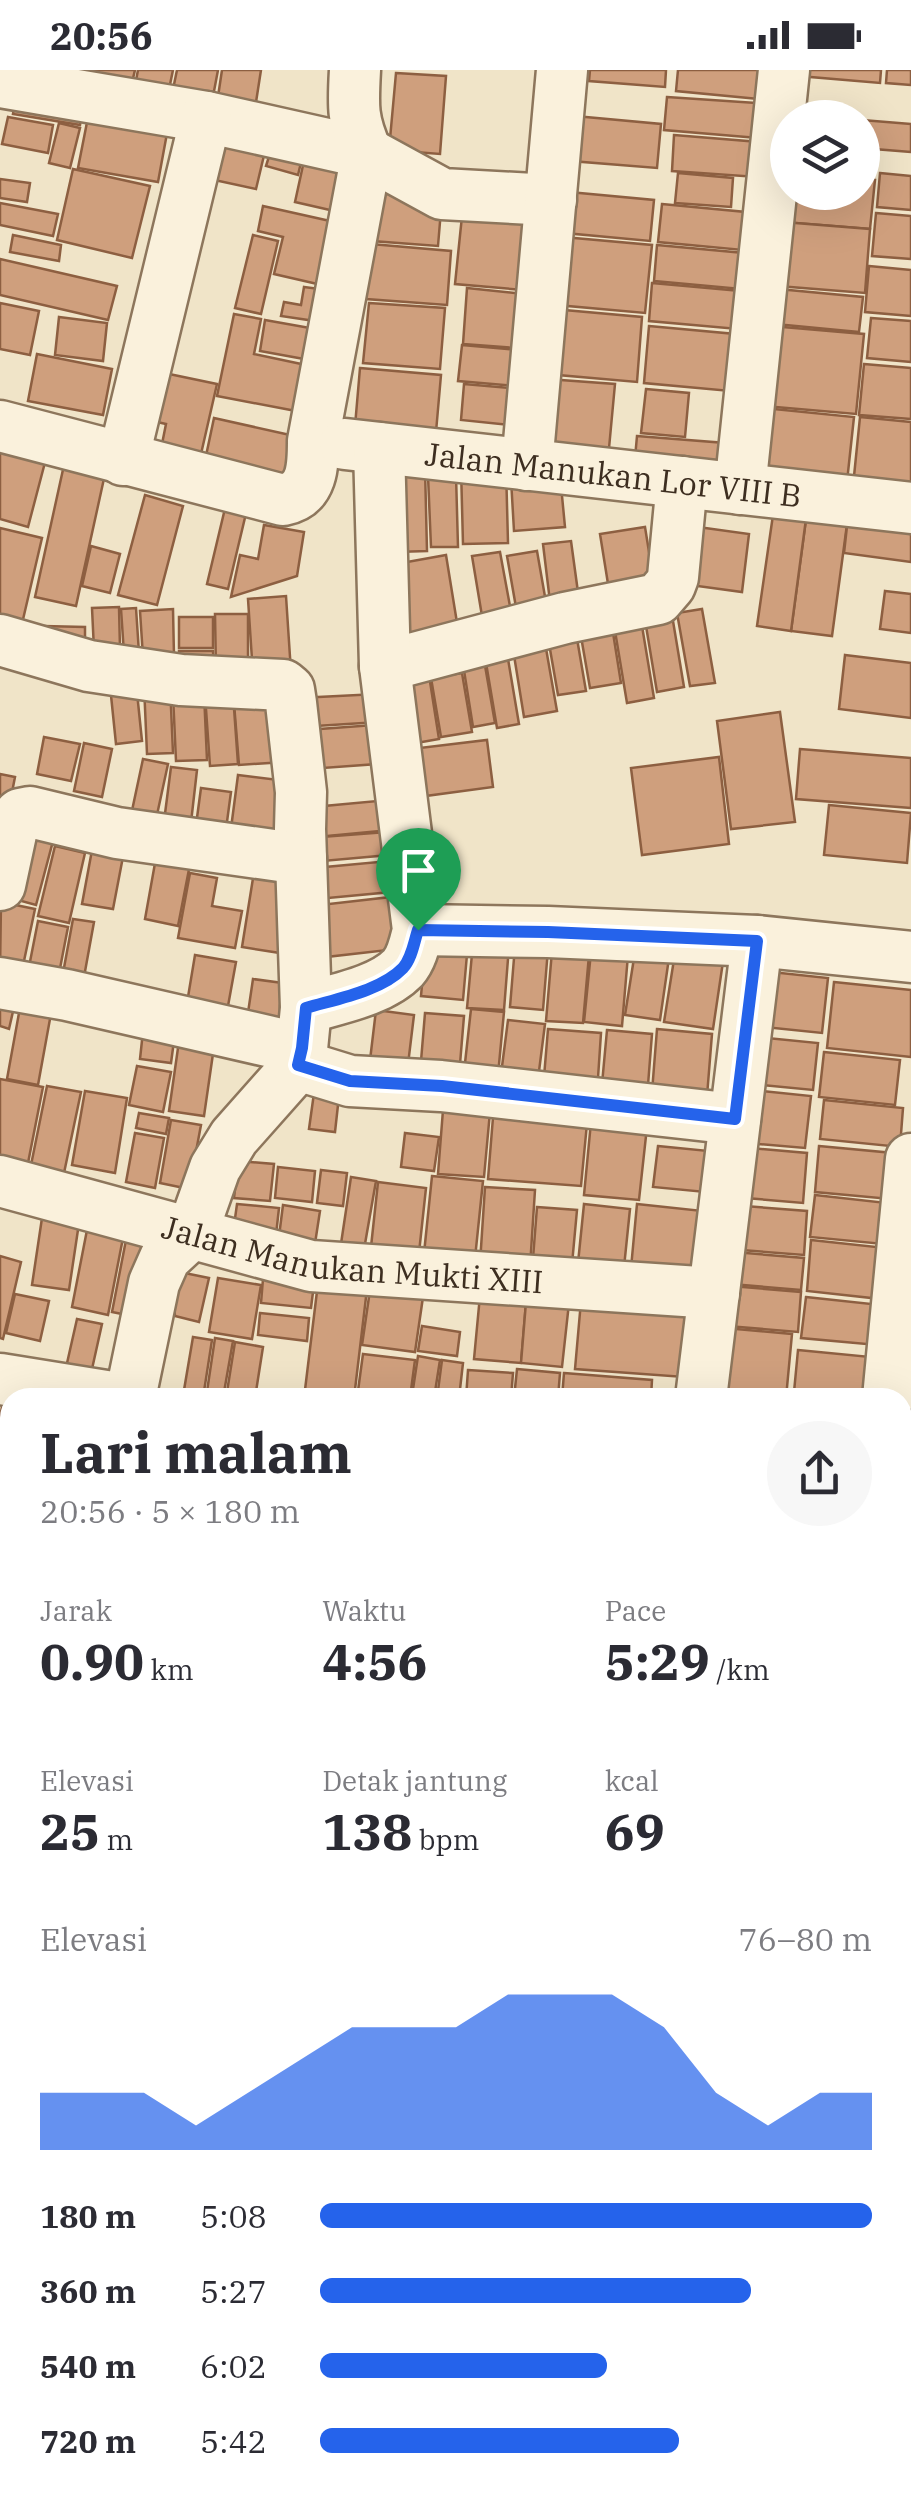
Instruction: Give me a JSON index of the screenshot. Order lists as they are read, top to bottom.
{
  "streets": {
    "street": ["Jalan Manukan Lor VIII B", "Jalan Manukan Mukti XIII"]
  },
  "page": {
    "status": "20:56",
    "heading": ["Lari malam", "20:56 · 5 × 180 m"],
    "stats": [
      ["Jarak", "0.90 km"],
      ["Waktu", "4:56"],
      ["Pace", "5:29 /km"],
      ["Elevasi", "25 m"],
      ["Detak jantung", "138 bpm"],
      ["kcal", "69"]
    ],
    "chart": ["Elevasi", "76–80 m"],
    "list": [
      {
        "name": "180 m",
        "note": "5:08"
      },
      {
        "name": "360 m",
        "note": "5:27"
      },
      {
        "name": "540 m",
        "note": "6:02"
      },
      {
        "name": "720 m",
        "note": "5:42"
      }
    ]
  }
}
